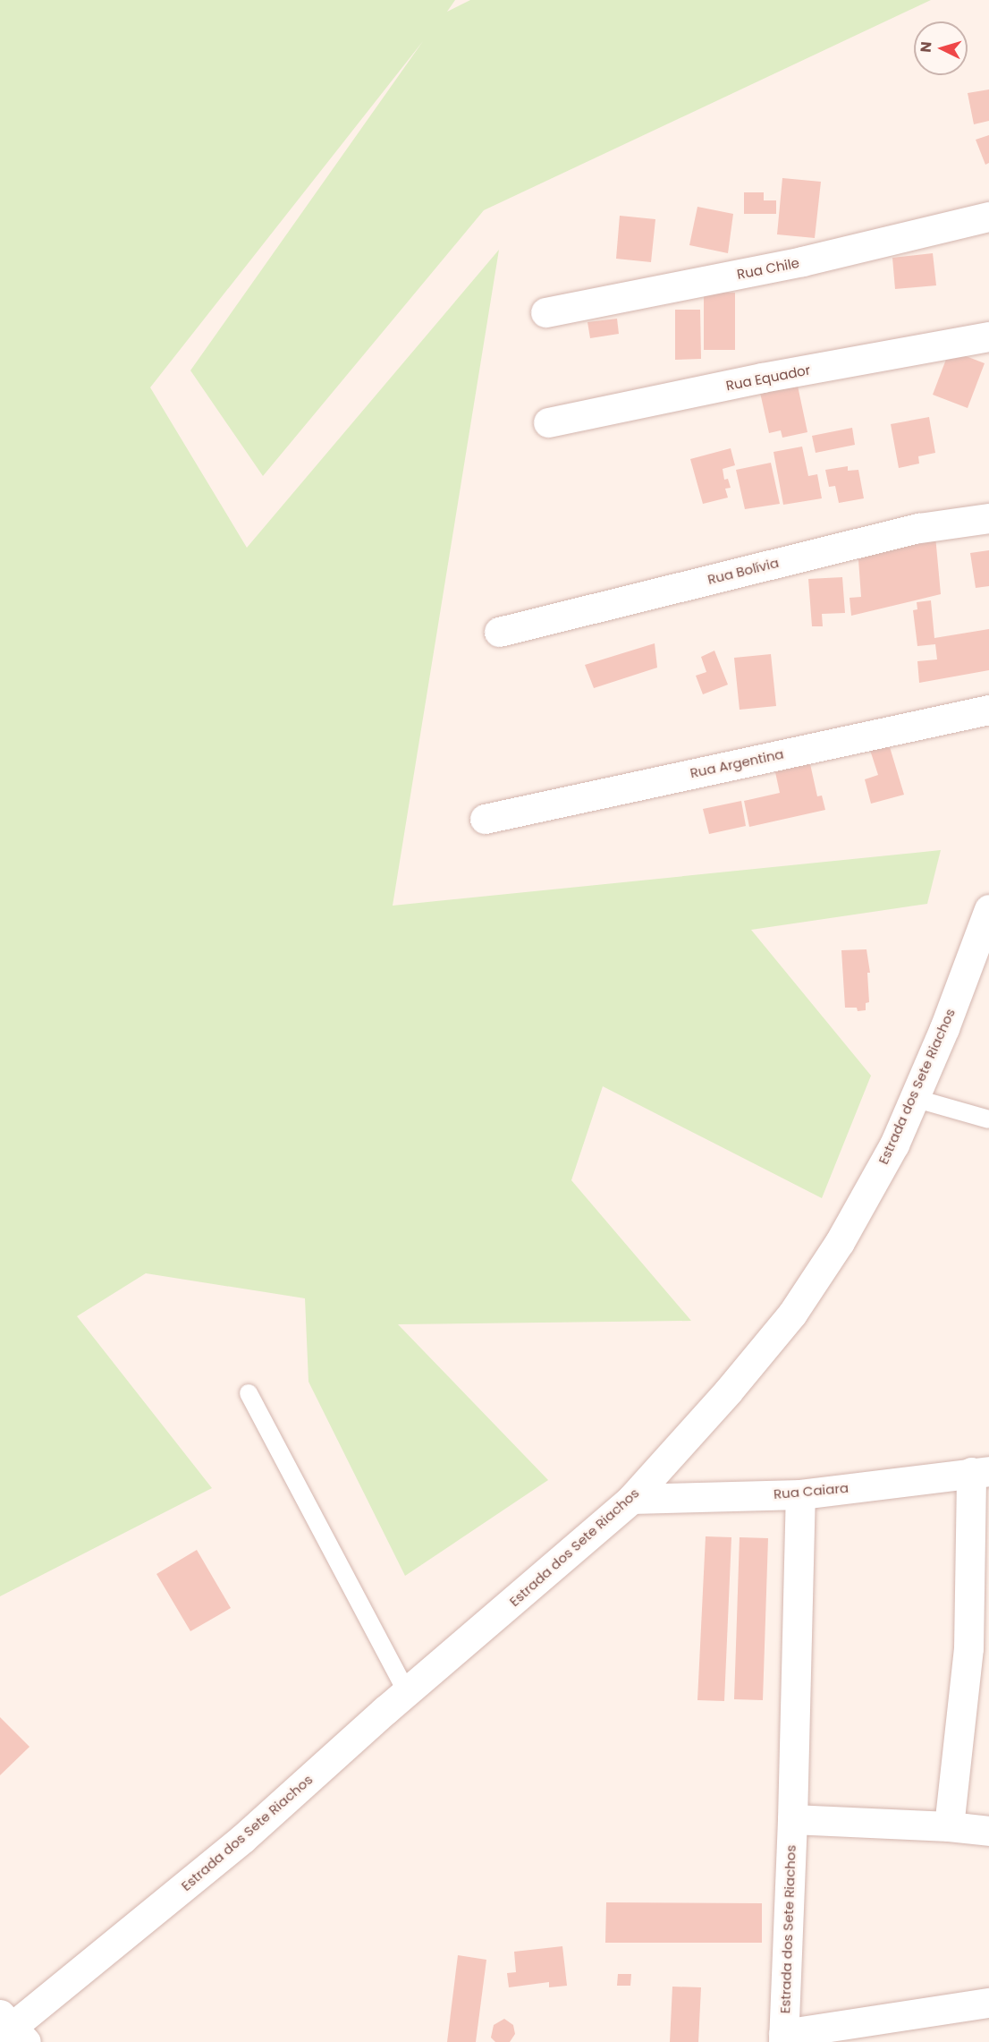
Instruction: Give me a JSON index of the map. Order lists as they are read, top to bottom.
{
  "streets": {
    "street": [
      "Rua Chile",
      "Rua Equador",
      "Rua Bolívia",
      "Rua Argentina",
      "Estrada dos Sete Riachos",
      "Rua Caiara"
    ]
  },
  "crossings": [
    ["Estrada dos Sete Riachos", "Rua Caiara"]
  ],
  "north": "left"
}
